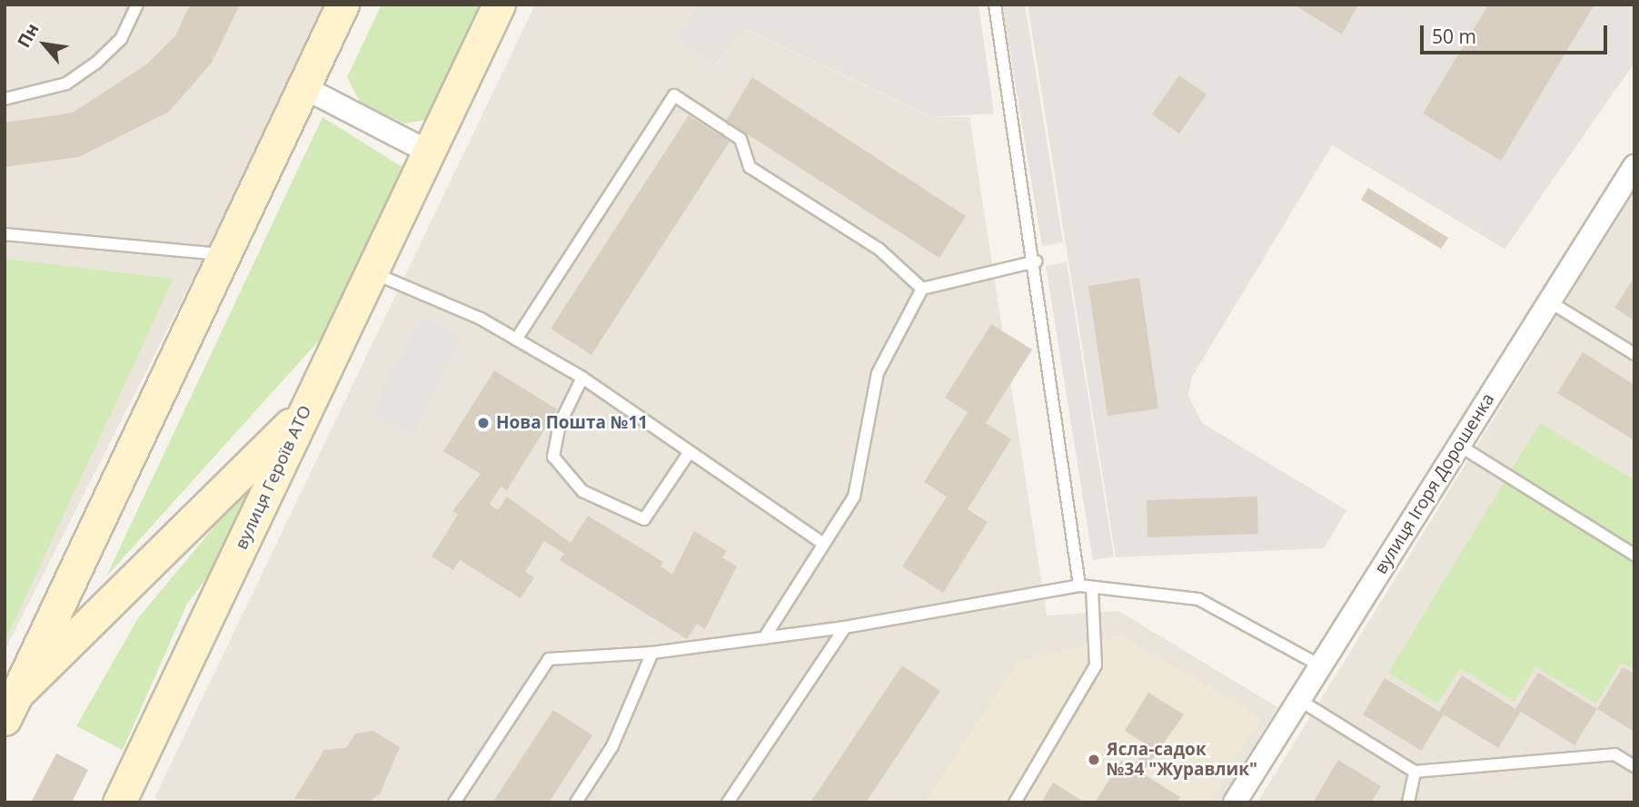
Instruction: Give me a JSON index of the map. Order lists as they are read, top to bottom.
{
  "streets": {
    "main road": ["вулиця Героїв АТО"],
    "street": ["вулиця Ігоря Дорошенка"]
  },
  "places": ["Нова Пошта №11", "Ясла-садок №34 \"Журавлик\""],
  "scale_bar": "50 m",
  "north": "top left"
}
